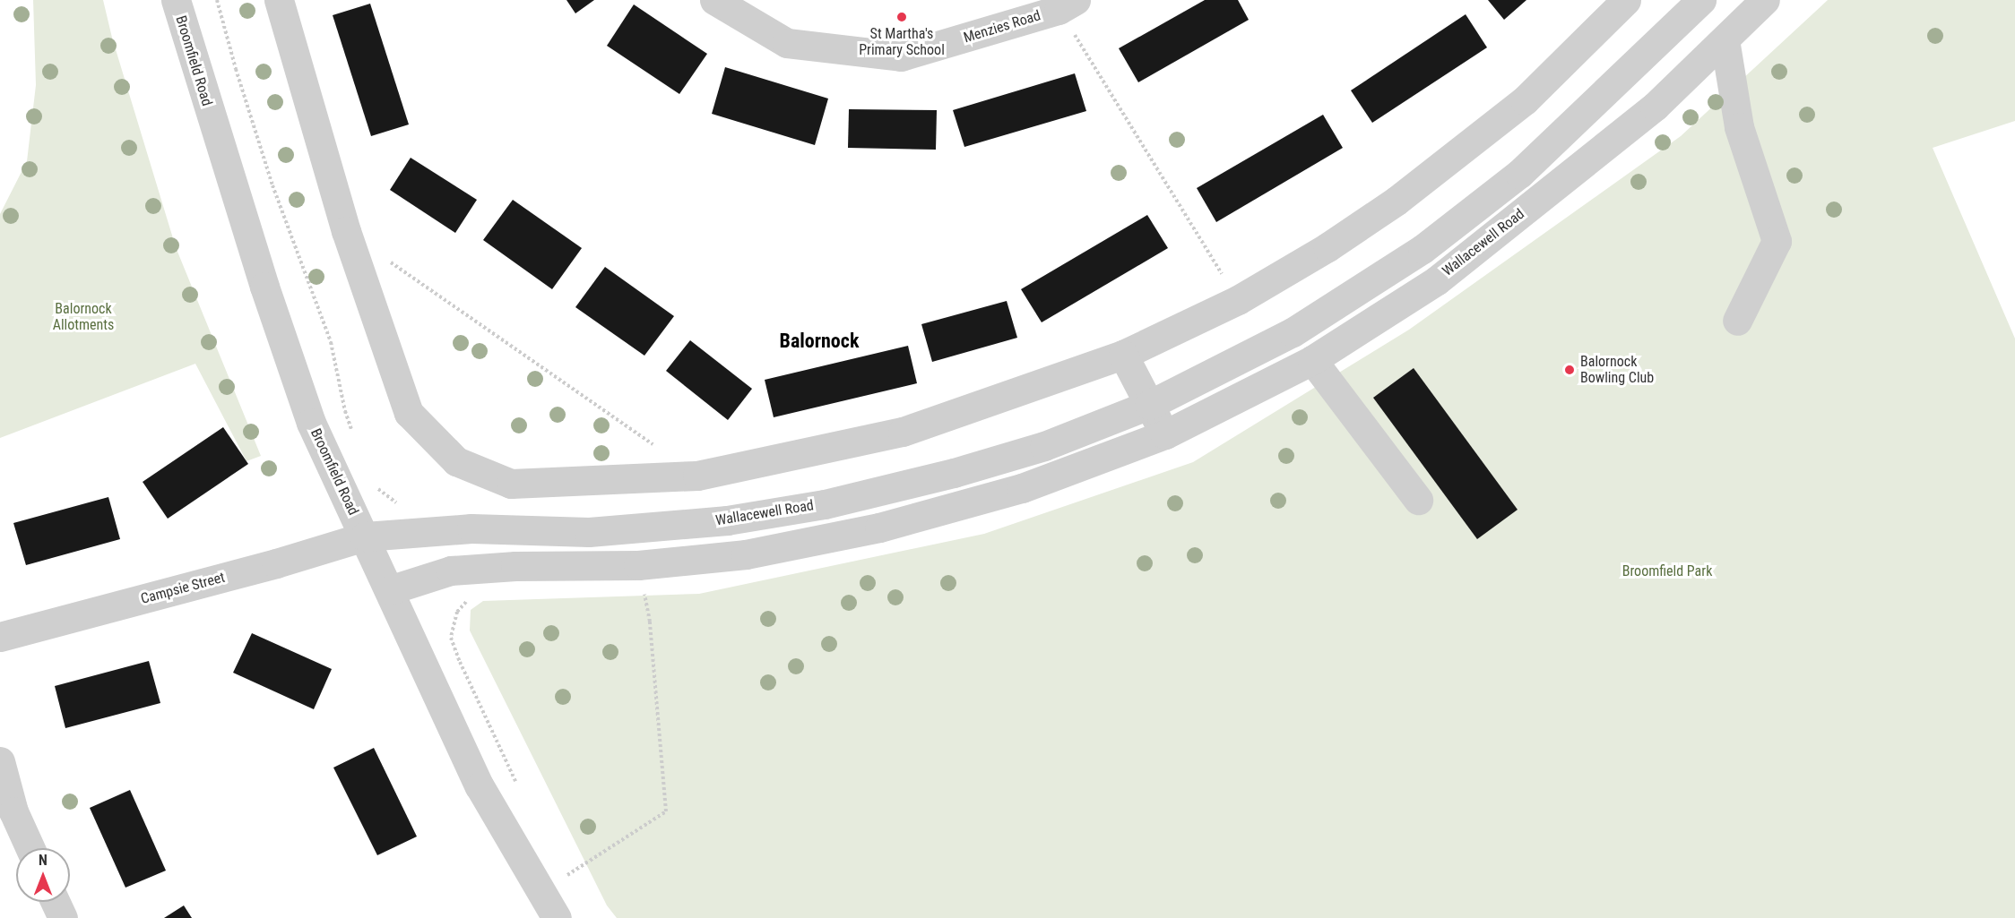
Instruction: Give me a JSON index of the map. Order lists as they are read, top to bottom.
{
  "streets": {
    "street": [
      "Menzies Road",
      "Broomfield Road",
      "Wallacewell Road",
      "Campsie Street"
    ]
  },
  "crossings": [
    ["Broomfield Road", "Wallacewell Road"],
    ["Broomfield Road", "Campsie Street"],
    ["Wallacewell Road", "Campsie Street"]
  ],
  "districts": ["Balornock"],
  "parks": ["Balornock Allotments", "Broomfield Park"],
  "places": ["St Martha's Primary School", "Balornock Bowling Club"],
  "north": "top"
}
